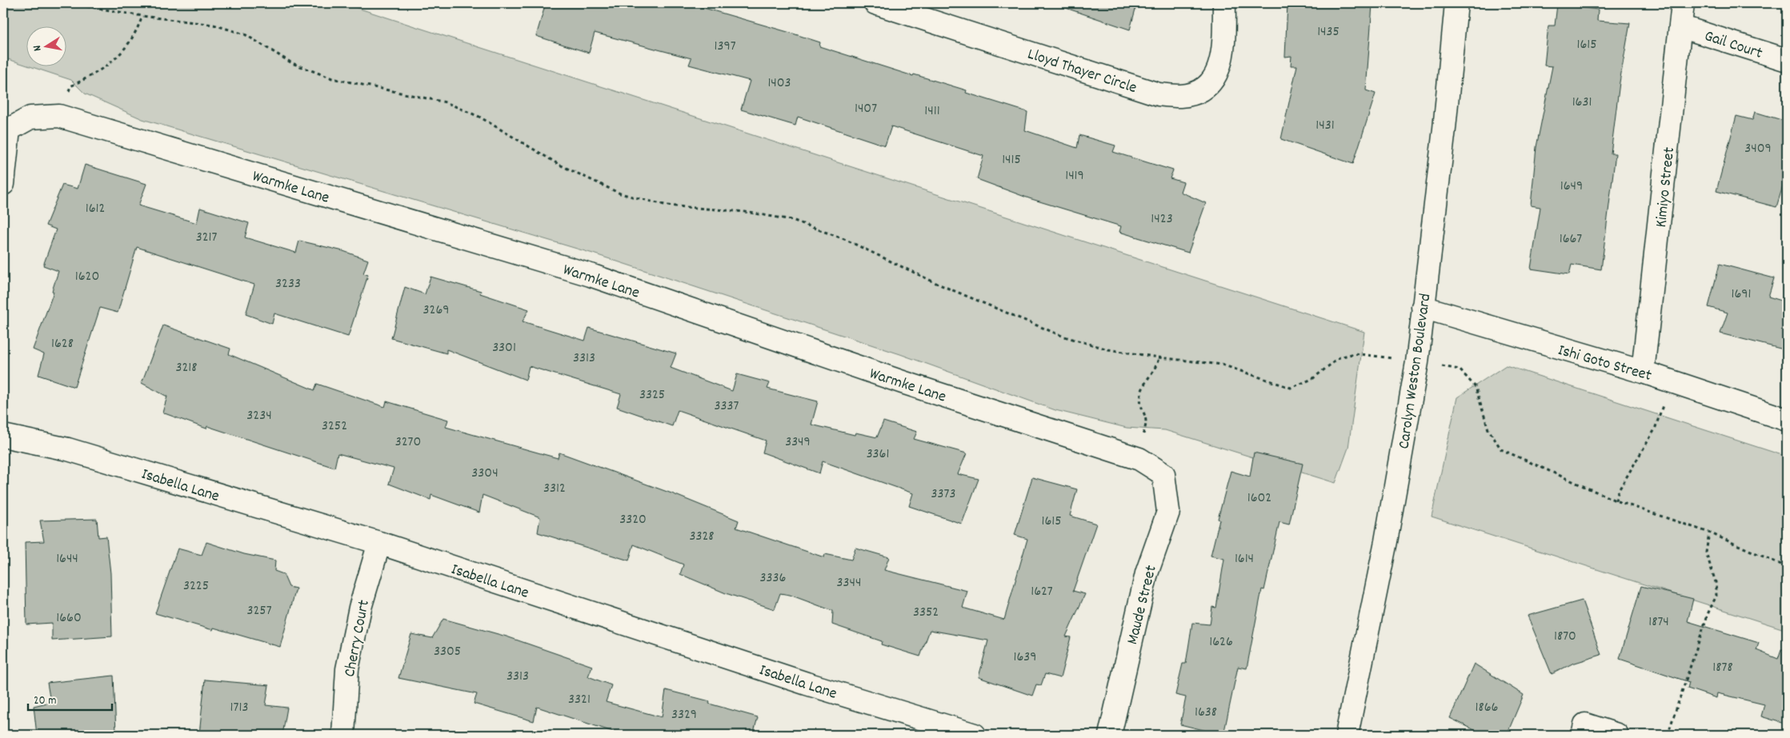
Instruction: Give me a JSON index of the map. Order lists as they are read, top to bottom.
{
  "streets": {
    "street": [
      "Gail Court",
      "Lloyd Thayer Circle",
      "Warmke Lane",
      "Kimiyo Street",
      "Ishi Goto Street",
      "Carolyn Weston Boulevard",
      "Isabella Lane",
      "Maude Street",
      "Cherry Court"
    ]
  },
  "crossings": [
    ["Gail Court", "Kimiyo Street"],
    ["Warmke Lane", "Maude Street"],
    ["Kimiyo Street", "Ishi Goto Street"],
    ["Ishi Goto Street", "Carolyn Weston Boulevard"],
    ["Isabella Lane", "Cherry Court"]
  ],
  "house_numbers": [
    "1435",
    "1615",
    "1397",
    "1403",
    "1631",
    "1407",
    "1411",
    "1431",
    "3409",
    "1415",
    "1419",
    "1649",
    "1612",
    "1423",
    "3217",
    "1667",
    "1620",
    "3233",
    "1691",
    "3269",
    "1628",
    "3301",
    "3313",
    "3218",
    "3325",
    "3337",
    "3234",
    "3252",
    "3270",
    "3349",
    "3361",
    "3304",
    "3312",
    "3373",
    "1602",
    "3320",
    "1615",
    "3328",
    "1644",
    "1614",
    "3336",
    "3344",
    "3225",
    "1627",
    "3257",
    "3352",
    "1660",
    "1874",
    "1870",
    "1626",
    "3305",
    "1639",
    "1878",
    "3313",
    "3321",
    "1713",
    "1866",
    "1638",
    "3329"
  ],
  "scale_bar": "20 m",
  "north": "left"
}
